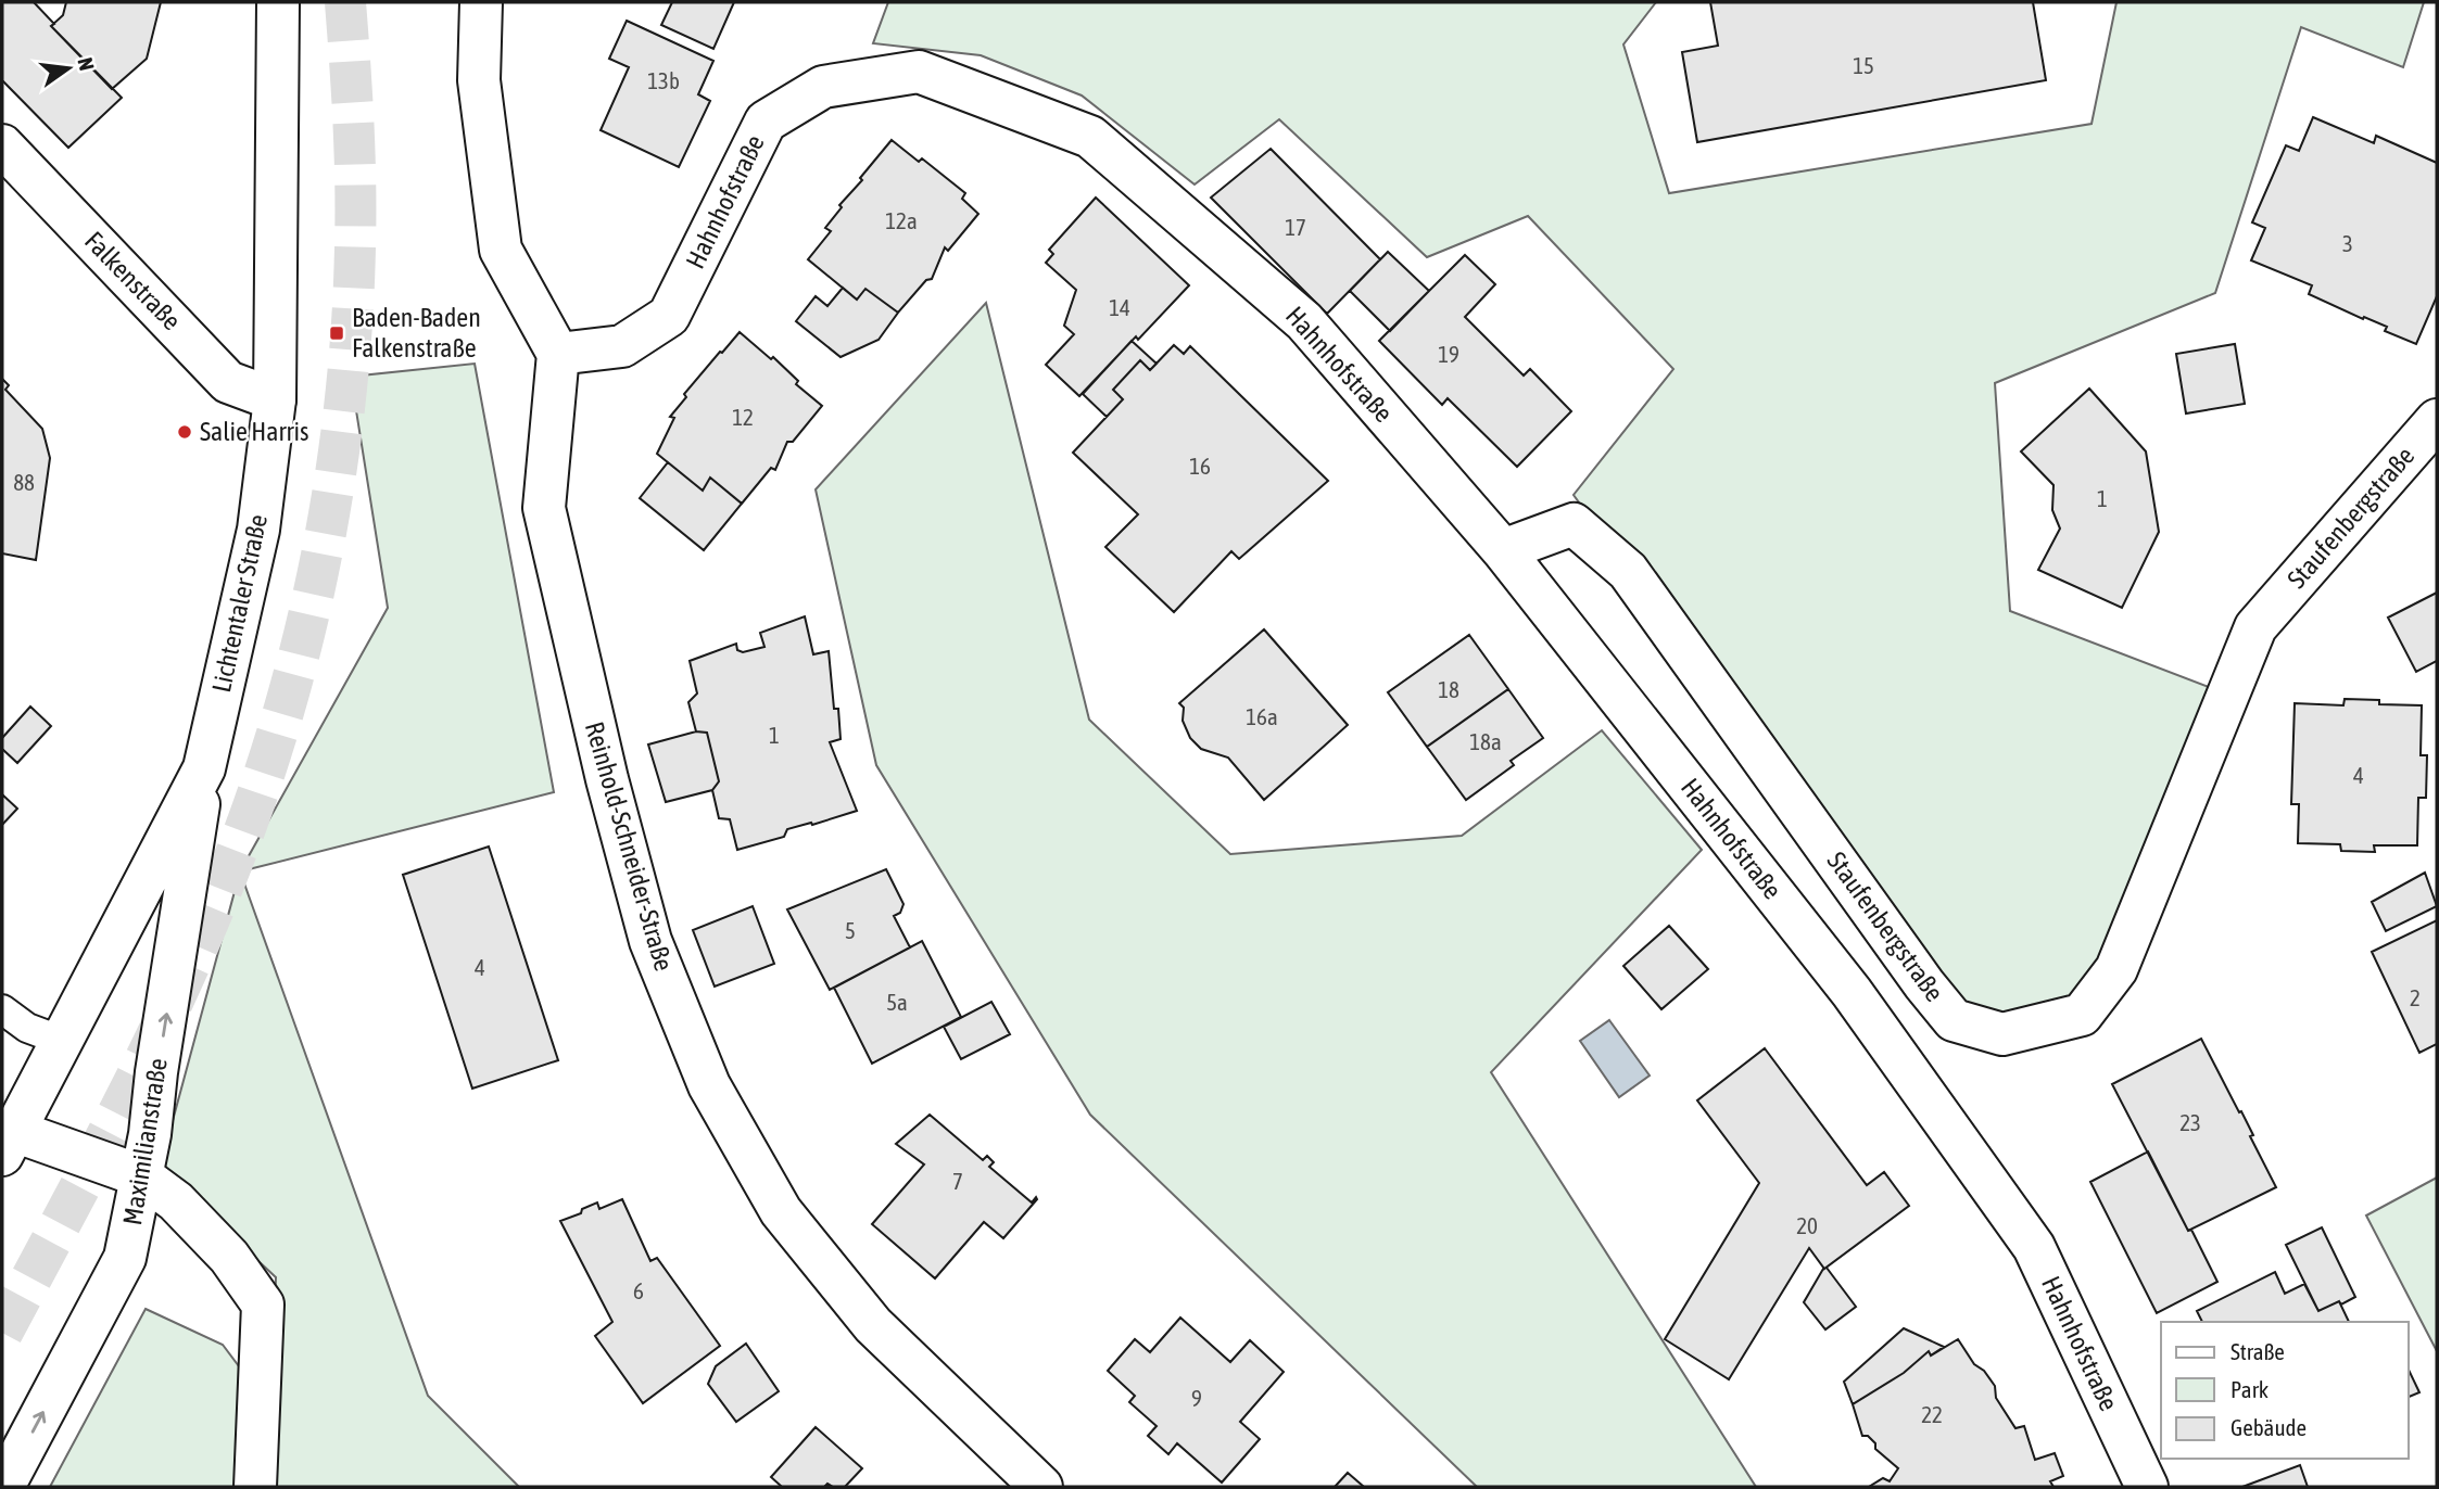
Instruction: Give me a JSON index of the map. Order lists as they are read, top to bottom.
{
  "streets": {
    "street": [
      "Hahnhofstraße",
      "Falkenstraße",
      "Staufenbergstraße",
      "Lichtentaler Straße",
      "Reinhold-Schneider-Straße",
      "Maximilianstraße"
    ]
  },
  "crossings": [
    ["Hahnhofstraße", "Staufenbergstraße"],
    ["Hahnhofstraße", "Reinhold-Schneider-Straße"],
    ["Falkenstraße", "Lichtentaler Straße"],
    ["Lichtentaler Straße", "Maximilianstraße"]
  ],
  "one_way": ["Maximilianstraße"],
  "places": {
    "transit": ["Baden-Baden Falkenstraße"],
    "other": ["Salie Harris"]
  },
  "house_numbers": [
    "15",
    "13b",
    "12a",
    "17",
    "3",
    "14",
    "19",
    "12",
    "16",
    "88",
    "1",
    "18",
    "16a",
    "1",
    "18a",
    "4",
    "5",
    "4",
    "2",
    "5a",
    "23",
    "7",
    "20",
    "6",
    "9",
    "22"
  ],
  "legend": ["Straße", "Park", "Gebäude"],
  "north": "right"
}
